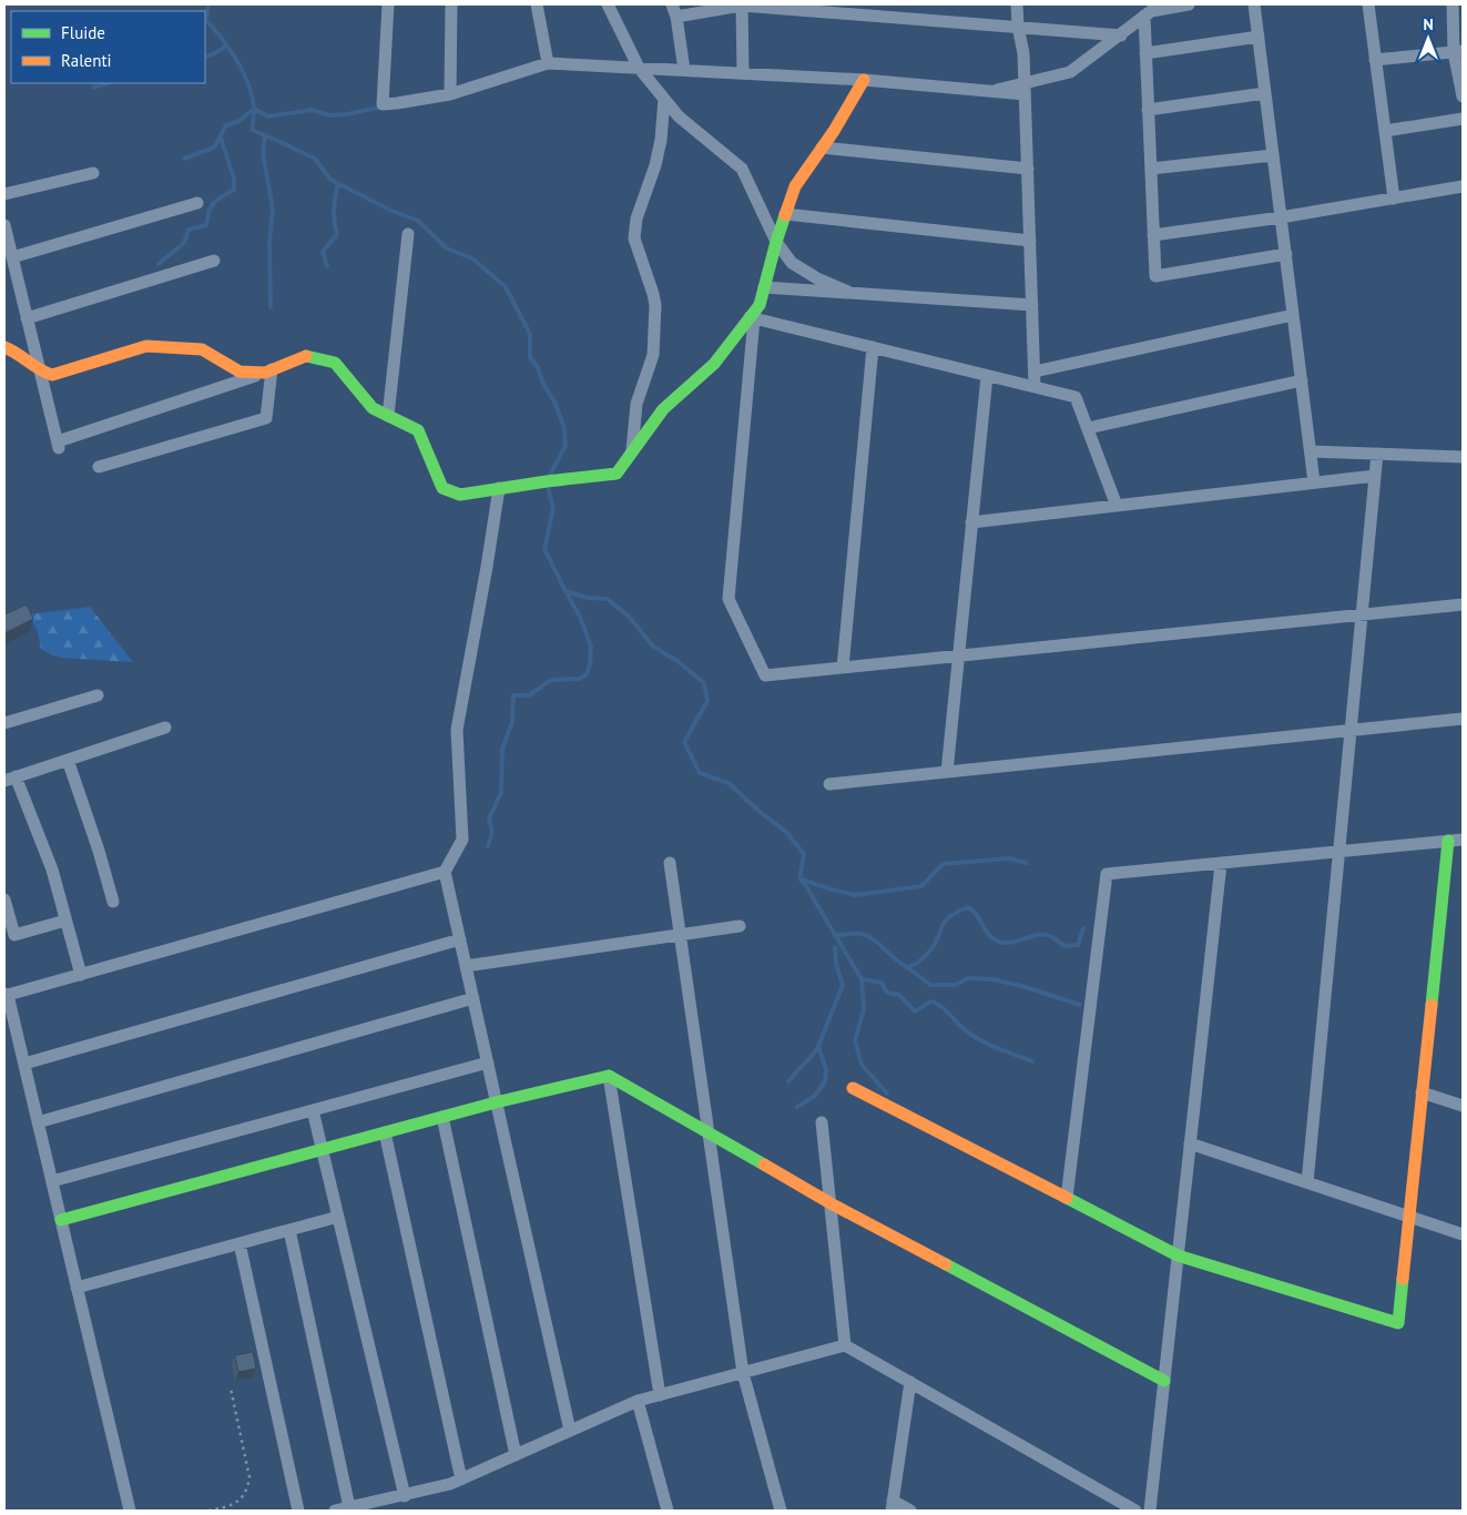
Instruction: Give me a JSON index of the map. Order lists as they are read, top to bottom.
{
  "legend": ["Fluide", "Ralenti"],
  "north": "top"
}
